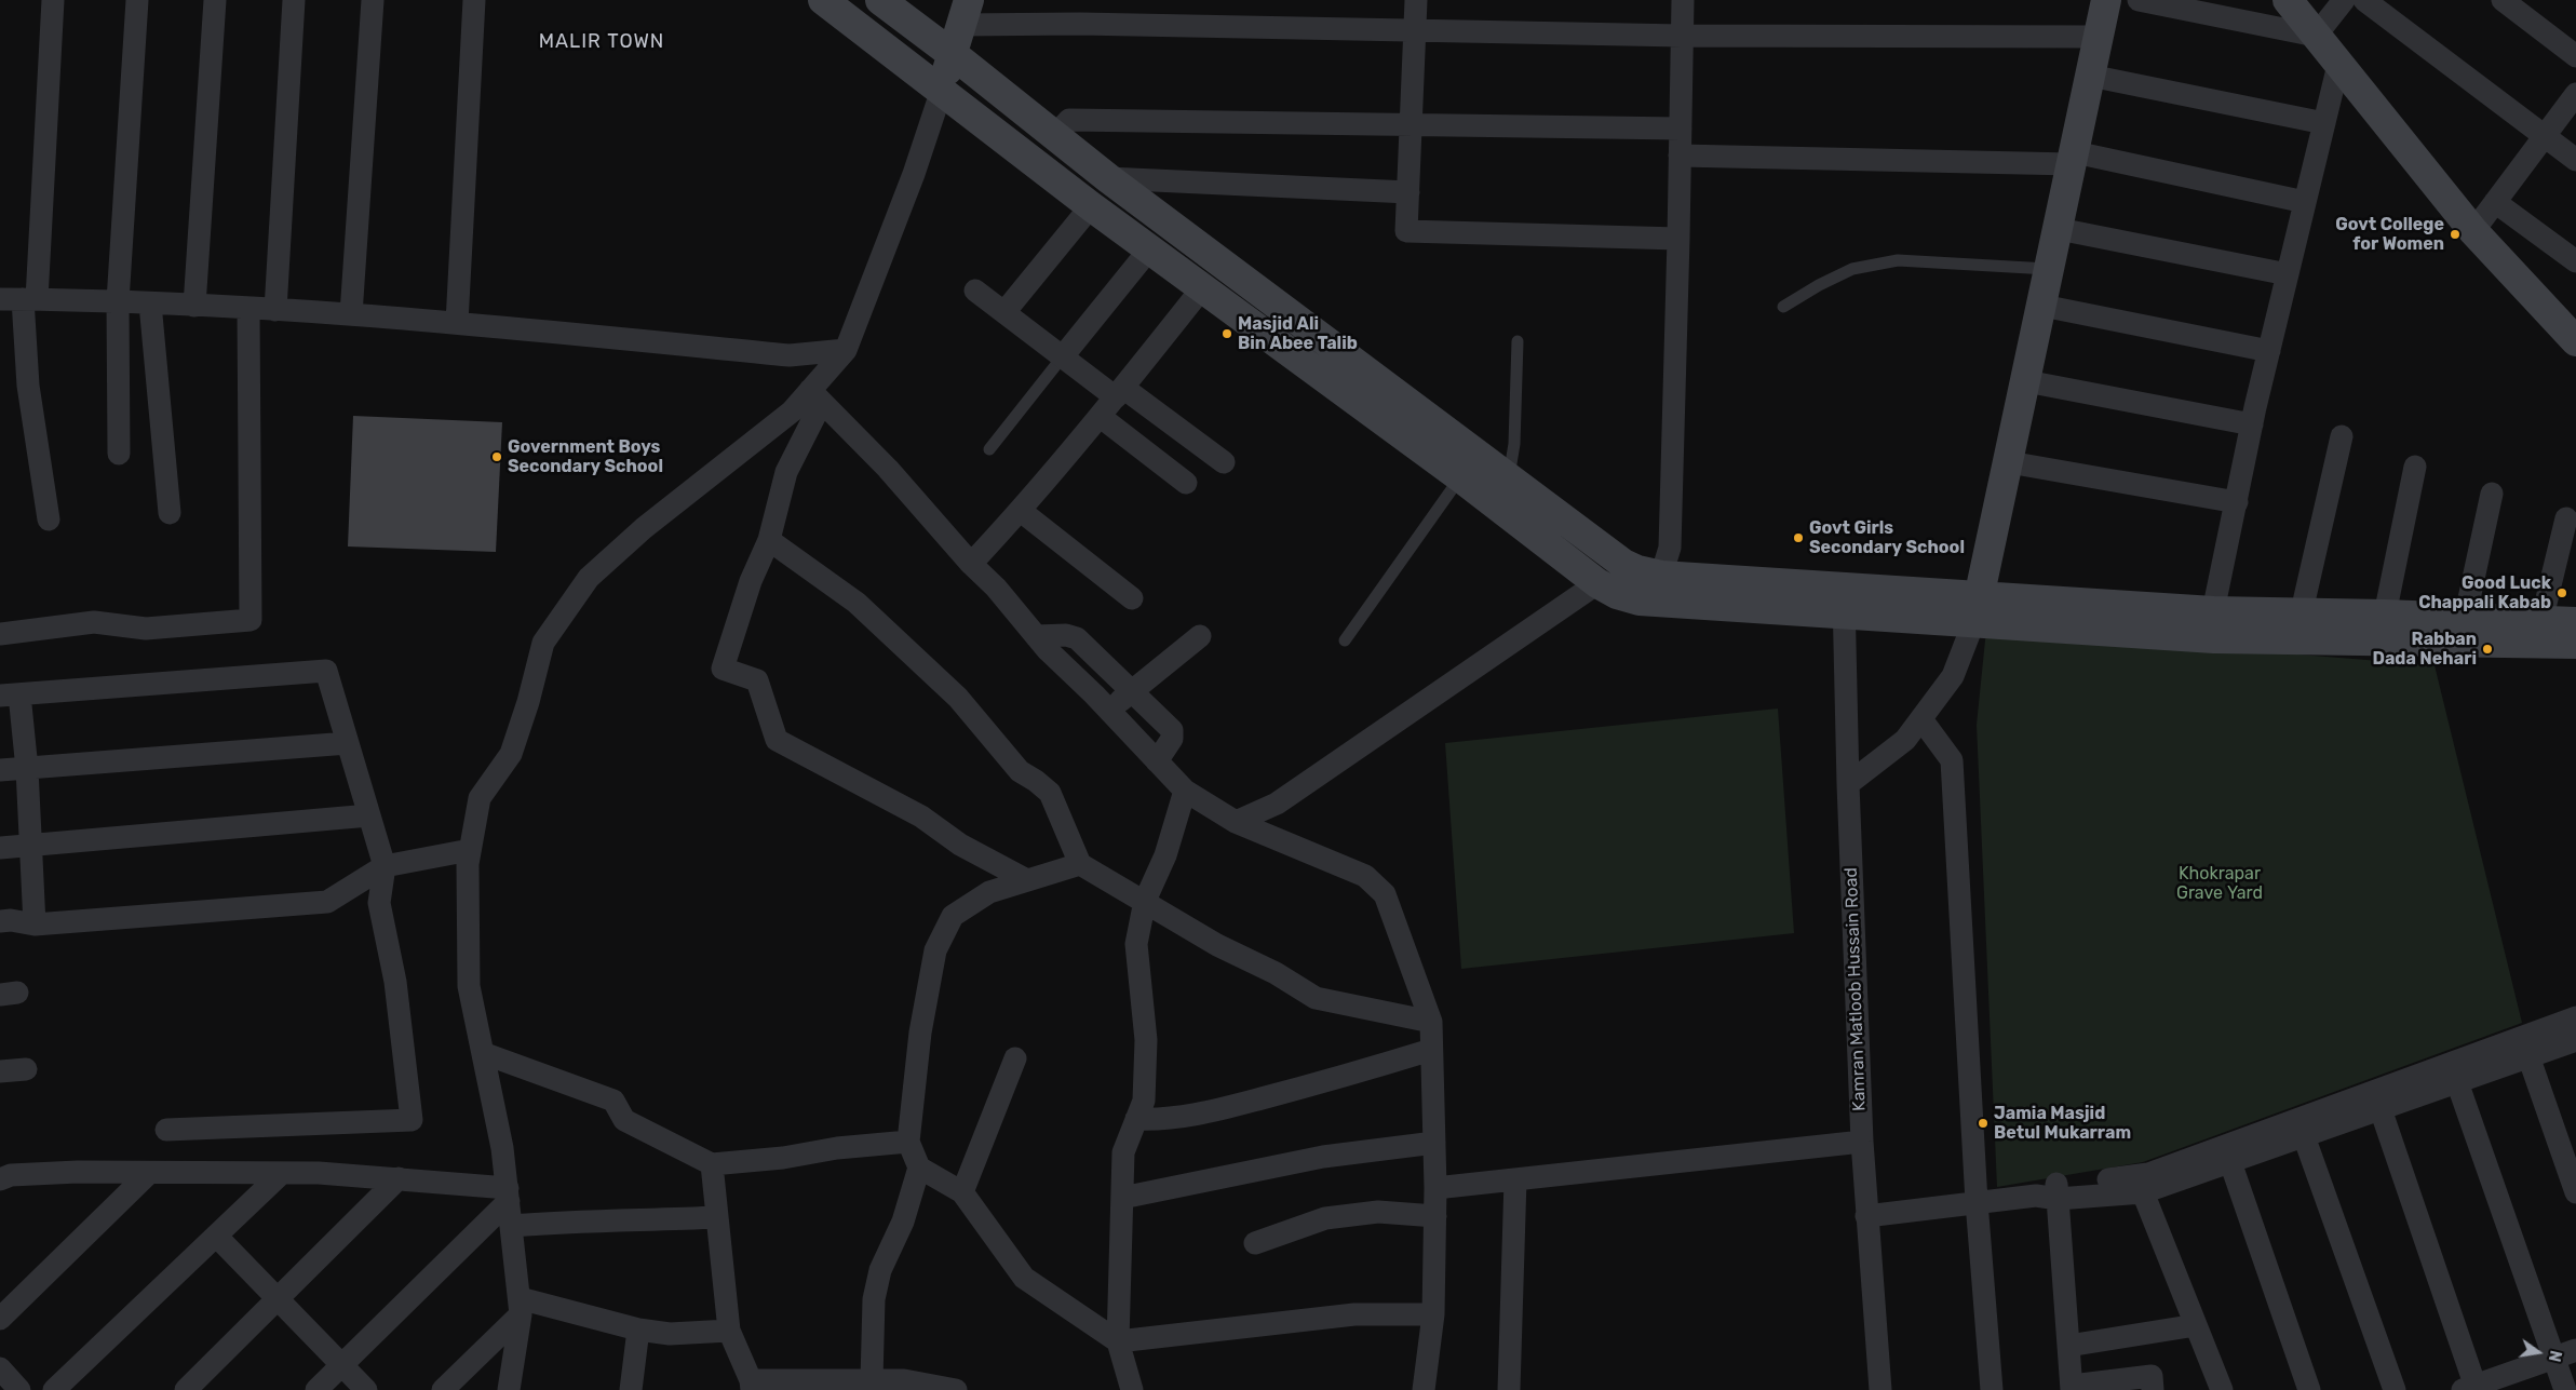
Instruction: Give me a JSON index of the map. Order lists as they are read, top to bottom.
{
  "streets": {
    "street": ["Kamran Matloob Hussain Road"]
  },
  "districts": ["MALIR TOWN"],
  "parks": ["Khokrapar Grave Yard"],
  "places": [
    "Govt College for Women",
    "Masjid Ali Bin Abee Talib",
    "Government Boys Secondary School",
    "Govt Girls Secondary School",
    "Good Luck Chappali Kabab",
    "Rabban Dada Nehari",
    "Jamia Masjid Betul Mukarram"
  ],
  "north": "right"
}
